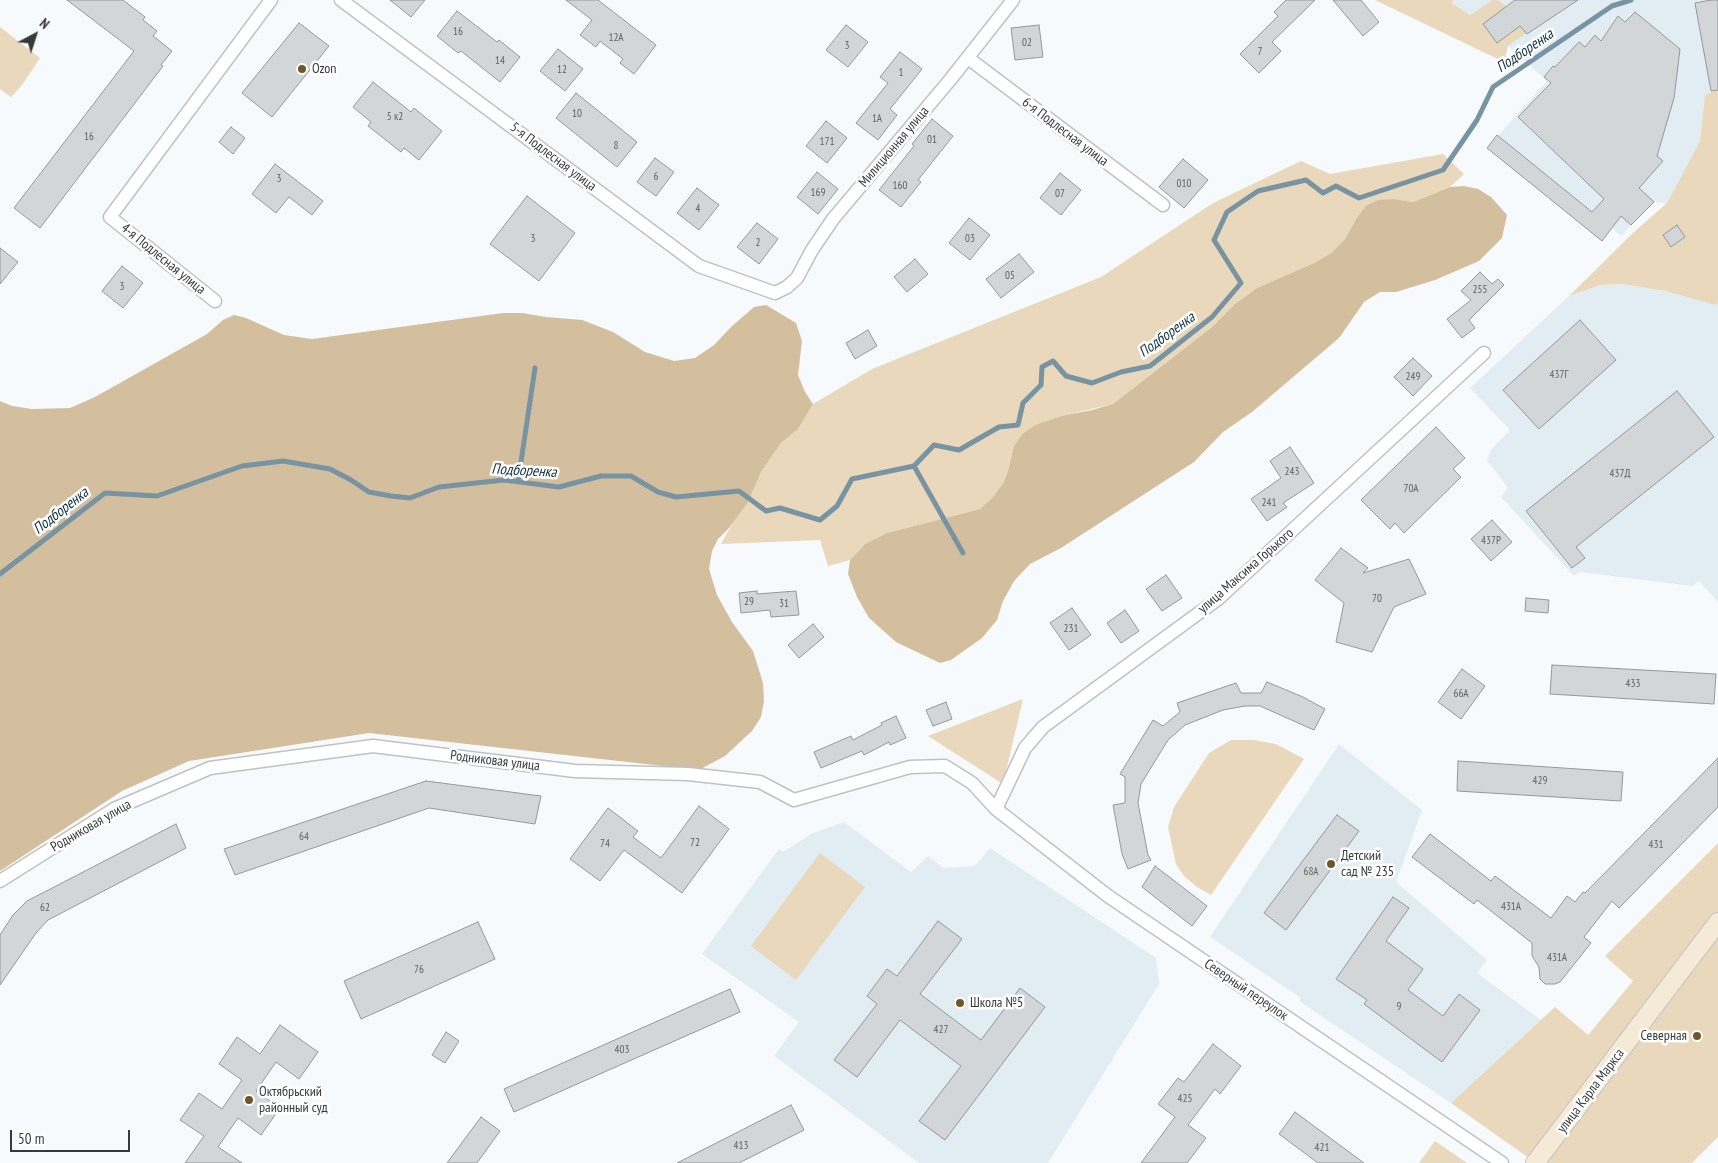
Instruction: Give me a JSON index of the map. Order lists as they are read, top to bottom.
{
  "streets": {
    "street": [
      "6-я Подлесная улица",
      "Милиционная улица",
      "5-я Подлесная улица",
      "4-я Подлесная улица",
      "улица Максима Горького",
      "Родниковая улица",
      "Северный переулок",
      "улица Карла Маркса"
    ]
  },
  "crossings": [
    ["6-я Подлесная улица", "Милиционная улица"],
    ["Милиционная улица", "5-я Подлесная улица"],
    ["улица Максима Горького", "Родниковая улица"],
    ["улица Максима Горького", "Северный переулок"],
    ["Родниковая улица", "Северный переулок"]
  ],
  "water": ["Подборенка"],
  "places": [
    "Ozon",
    "Детский сад № 235",
    "Школа №5",
    "Северная",
    "Октябрьский районный суд"
  ],
  "house_numbers": [
    "16",
    "12А",
    "02",
    "3",
    "7",
    "14",
    "12",
    "1",
    "10",
    "5 к2",
    "1А",
    "16",
    "01",
    "171",
    "8",
    "6",
    "3",
    "010",
    "160",
    "169",
    "07",
    "4",
    "3",
    "03",
    "2",
    "05",
    "3",
    "255",
    "437Г",
    "249",
    "243",
    "437Д",
    "70А",
    "241",
    "437Р",
    "70",
    "29",
    "31",
    "231",
    "433",
    "66А",
    "429",
    "64",
    "72",
    "74",
    "431",
    "68А",
    "431А",
    "62",
    "431А",
    "76",
    "9",
    "427",
    "403",
    "425",
    "413",
    "421"
  ],
  "scale_bar": "50 m",
  "north": "top right"
}
